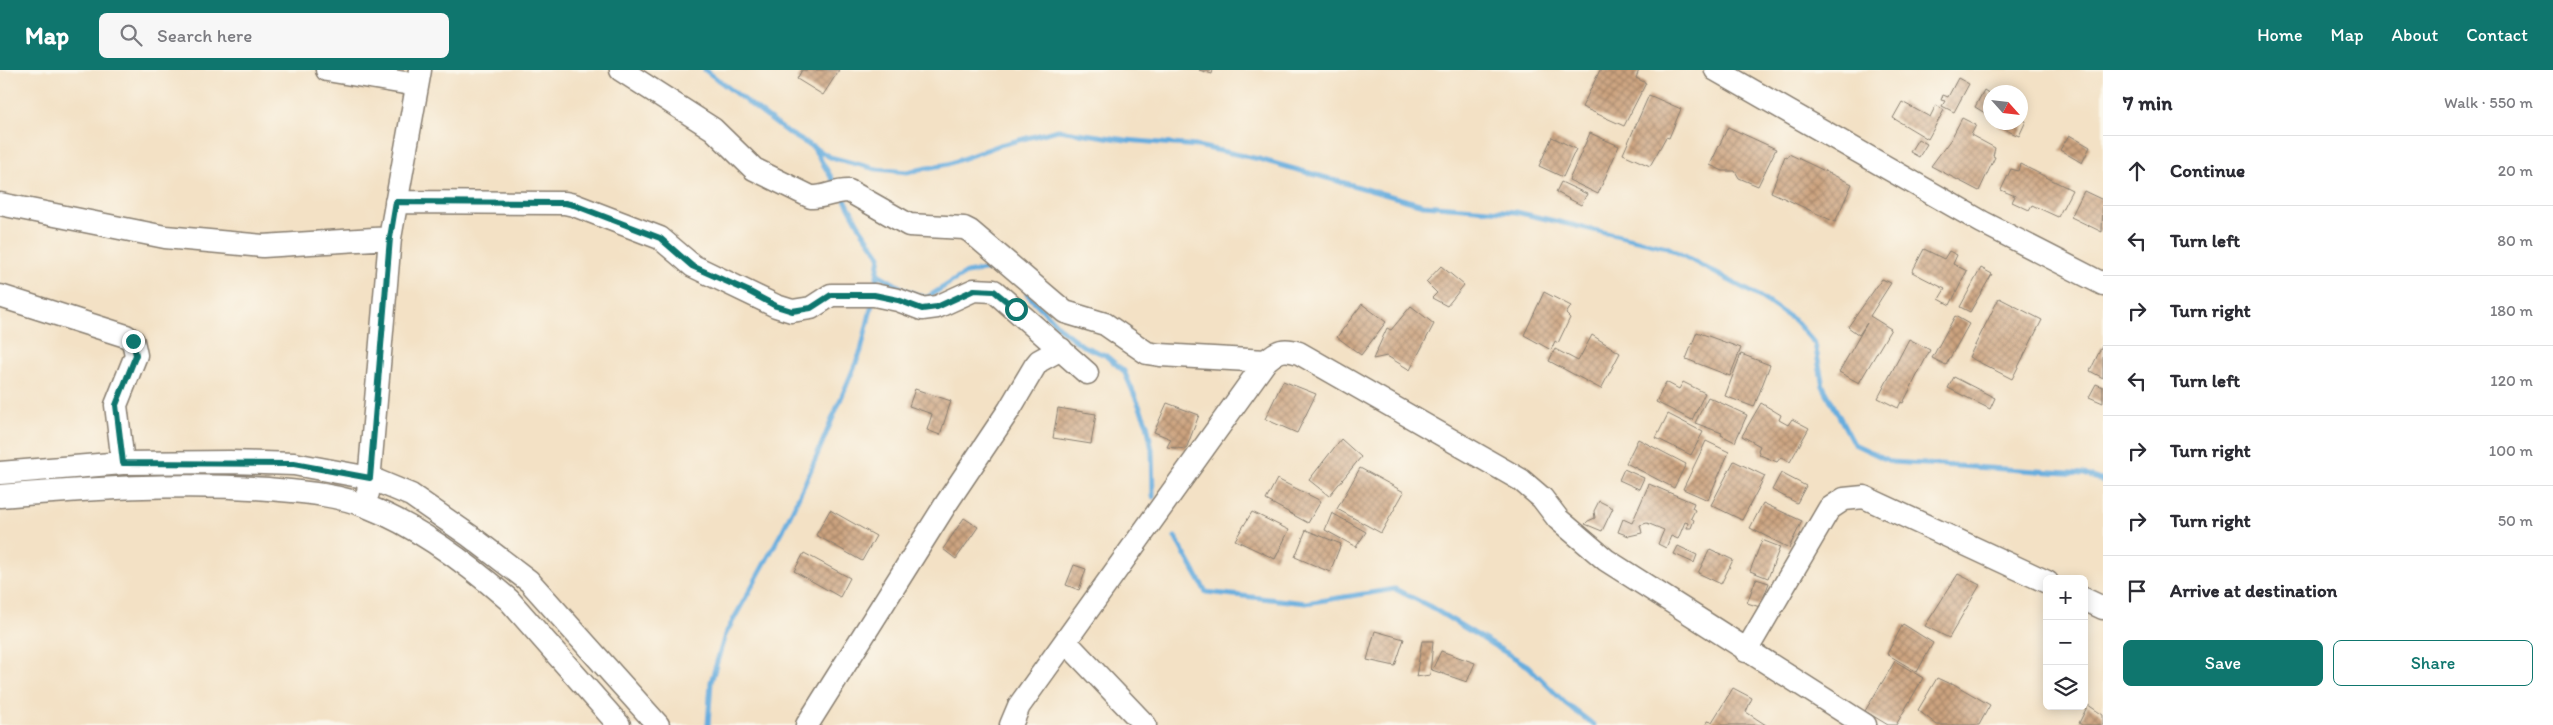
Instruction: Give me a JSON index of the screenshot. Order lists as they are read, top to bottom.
{
  "north": "bottom right",
  "page": {
    "header": "Map",
    "search": "Search here",
    "nav": [
      "Home",
      "Map",
      "About",
      "Contact"
    ],
    "heading": ["7 min", "Walk · 550 m"],
    "list": [
      ["Continue", "20 m"],
      ["Turn left", "80 m"],
      ["Turn right", "180 m"],
      ["Turn left", "120 m"],
      ["Turn right", "100 m"],
      ["Turn right", "50 m"],
      "Arrive at destination"
    ],
    "map_buttons": ["+", "−"],
    "buttons": ["Save", "Share"]
  }
}
